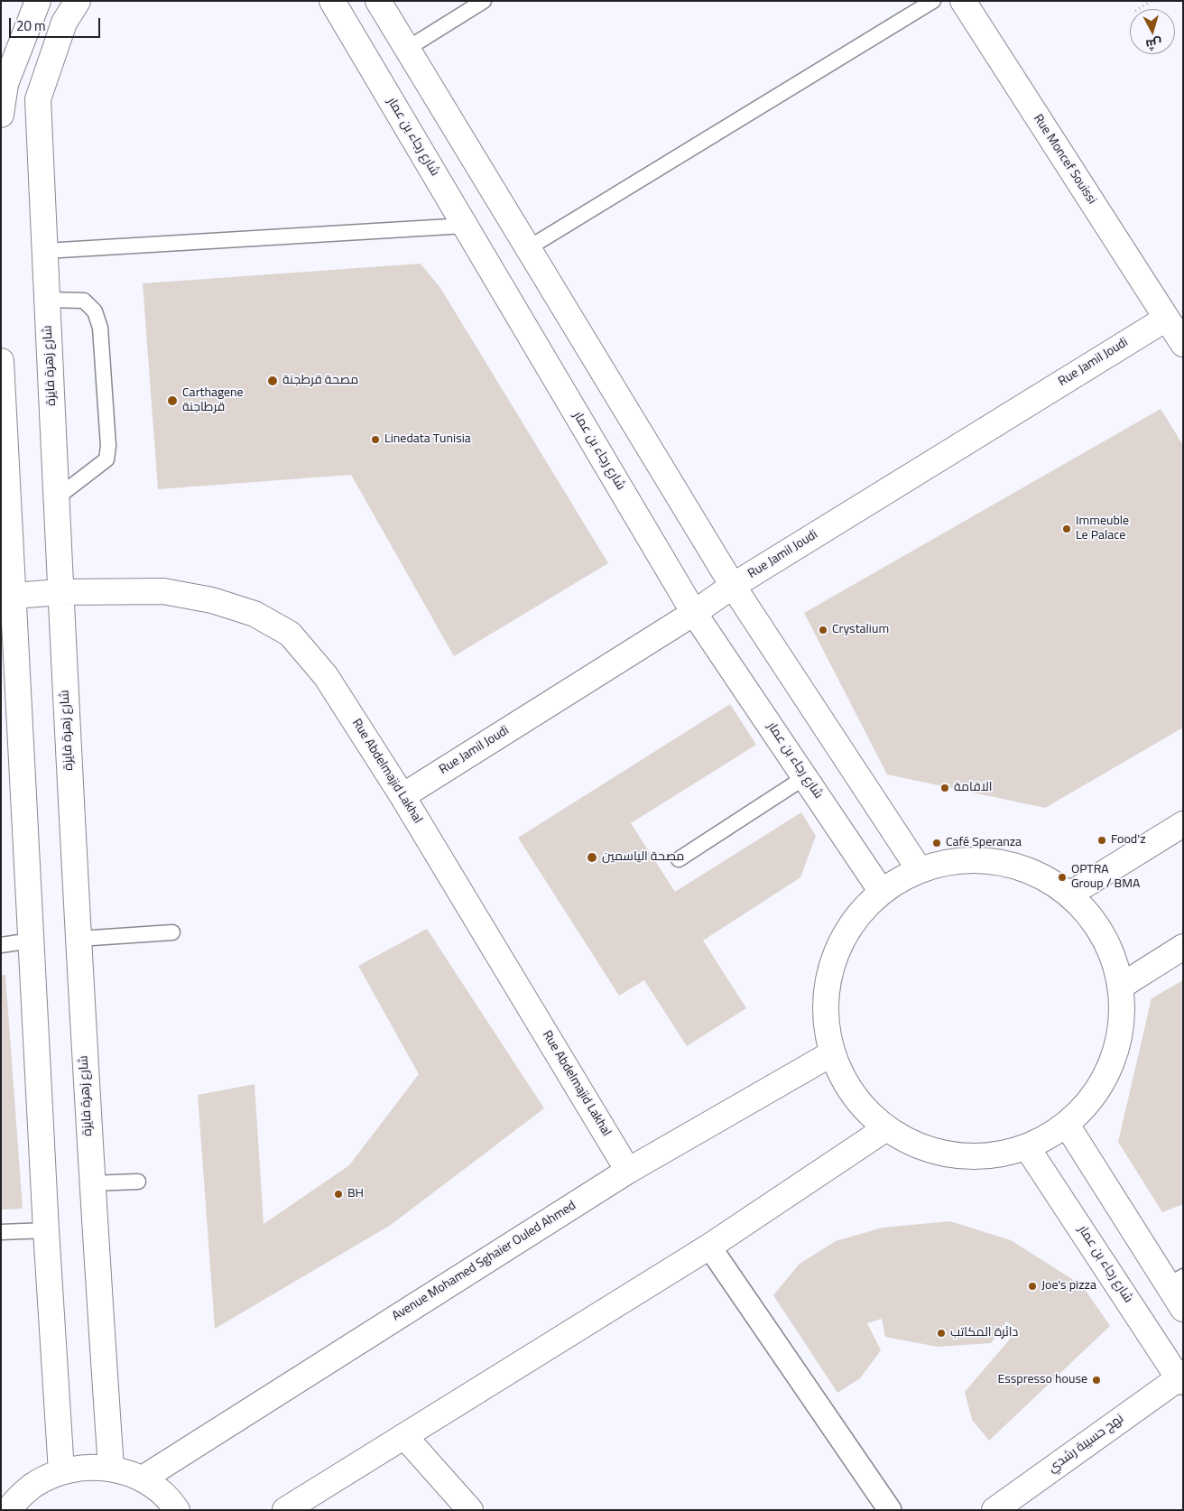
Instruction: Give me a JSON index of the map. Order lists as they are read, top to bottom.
{
  "streets": {
    "street": [
      "شارع رجاء بن عمار",
      "Rue Moncef Souissi",
      "Rue Jamil Joudi",
      "شارع زهرة فايزة",
      "Rue Abdelmajid Lakhal",
      "Avenue Mohamed Sghaier Ouled Ahmed",
      "نهج حسيبة رشدي"
    ]
  },
  "crossings": [
    ["شارع رجاء بن عمار", "Rue Jamil Joudi"],
    ["شارع رجاء بن عمار", "نهج حسيبة رشدي"],
    ["Rue Moncef Souissi", "Rue Jamil Joudi"],
    ["Rue Jamil Joudi", "Rue Abdelmajid Lakhal"],
    ["شارع زهرة فايزة", "Rue Abdelmajid Lakhal"],
    ["Rue Abdelmajid Lakhal", "Avenue Mohamed Sghaier Ouled Ahmed"]
  ],
  "places": [
    "مصحة قرطجنة",
    "Carthagene قرطاجنة",
    "Linedata Tunisia",
    "Immeuble Le Palace",
    "Crystalium",
    "الاقامة",
    "Food'z",
    "Café Speranza",
    "مصحة الياسمين",
    "OPTRA Group / BMA",
    "BH",
    "Joe's pizza",
    "دائرة المكاتب",
    "Esspresso house"
  ],
  "scale_bar": "20 m",
  "north": "bottom"
}
